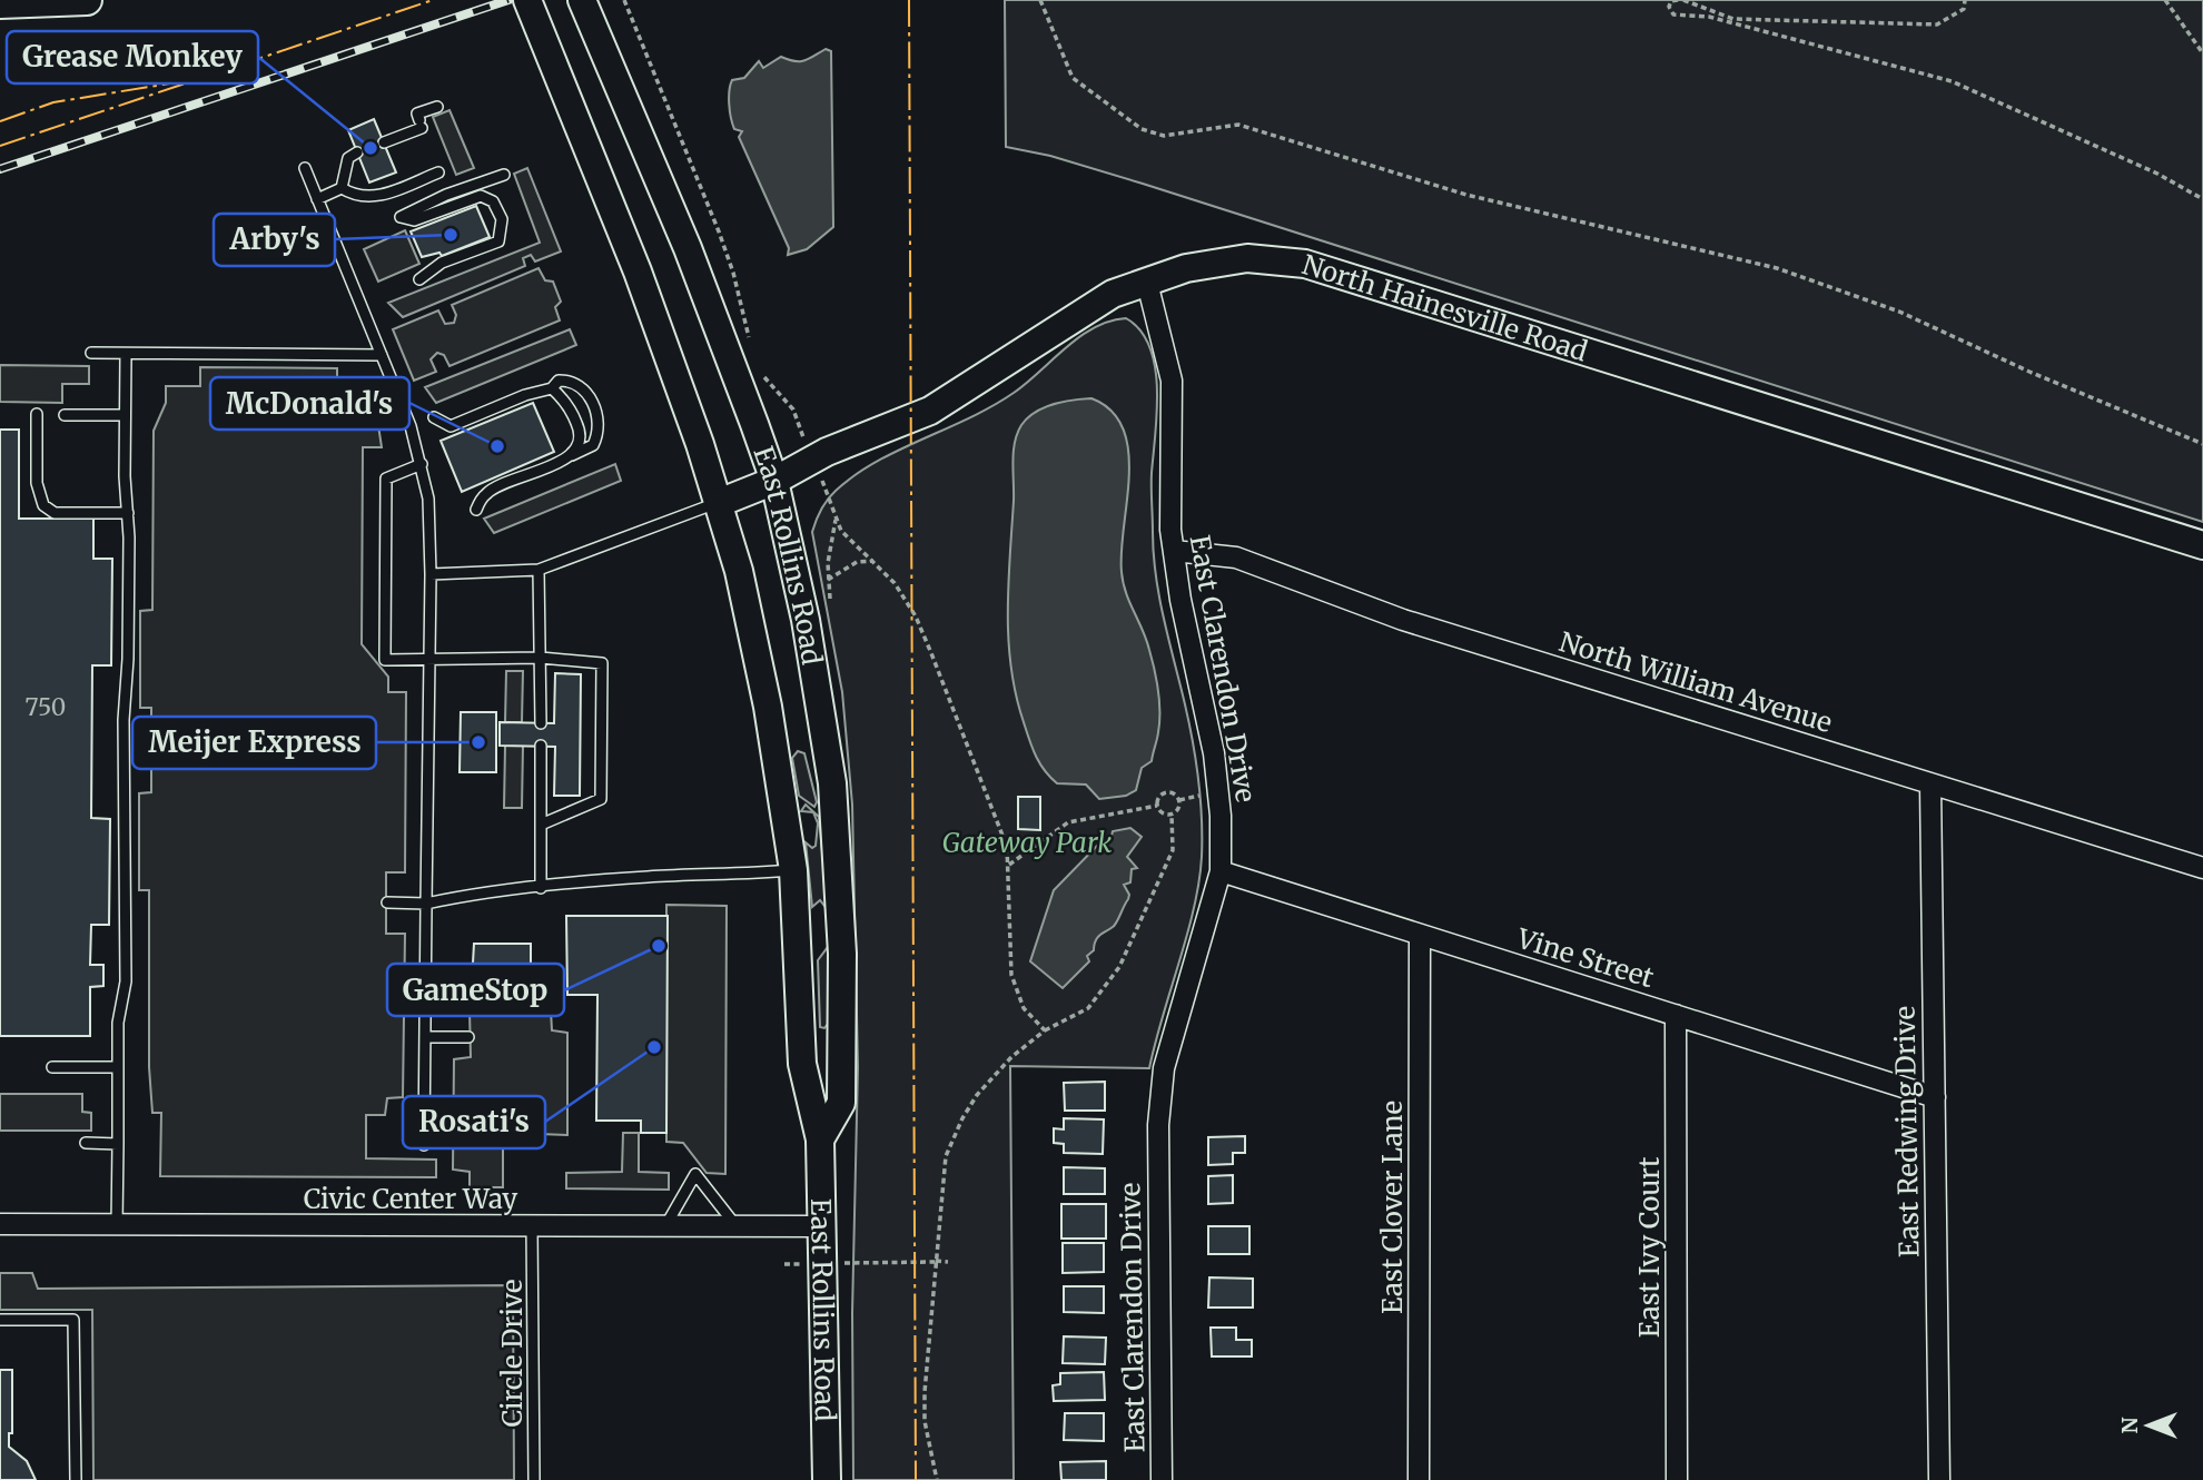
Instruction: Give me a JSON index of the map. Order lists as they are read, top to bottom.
{
  "streets": {
    "main road": ["North Hainesville Road", "East Rollins Road"],
    "street": [
      "East Clarendon Drive",
      "North William Avenue",
      "Vine Street",
      "East Redwing Drive",
      "Civic Center Way",
      "East Clover Lane",
      "East Ivy Court"
    ],
    "lane": ["Circle Drive"]
  },
  "crossings": [
    ["North Hainesville Road", "East Rollins Road"],
    ["North Hainesville Road", "East Clarendon Drive"],
    ["East Rollins Road", "Civic Center Way"],
    ["East Clarendon Drive", "North William Avenue"],
    ["East Clarendon Drive", "Vine Street"],
    ["North William Avenue", "East Redwing Drive"],
    ["Vine Street", "East Redwing Drive"],
    ["Vine Street", "East Clover Lane"],
    ["Vine Street", "East Ivy Court"],
    ["Civic Center Way", "Circle Drive"]
  ],
  "parks": ["Gateway Park"],
  "places": [
    "Grease Monkey",
    "Arby's",
    "McDonald's",
    "Meijer Express",
    "GameStop",
    "Rosati's"
  ],
  "house_numbers": ["750"],
  "north": "left"
}
